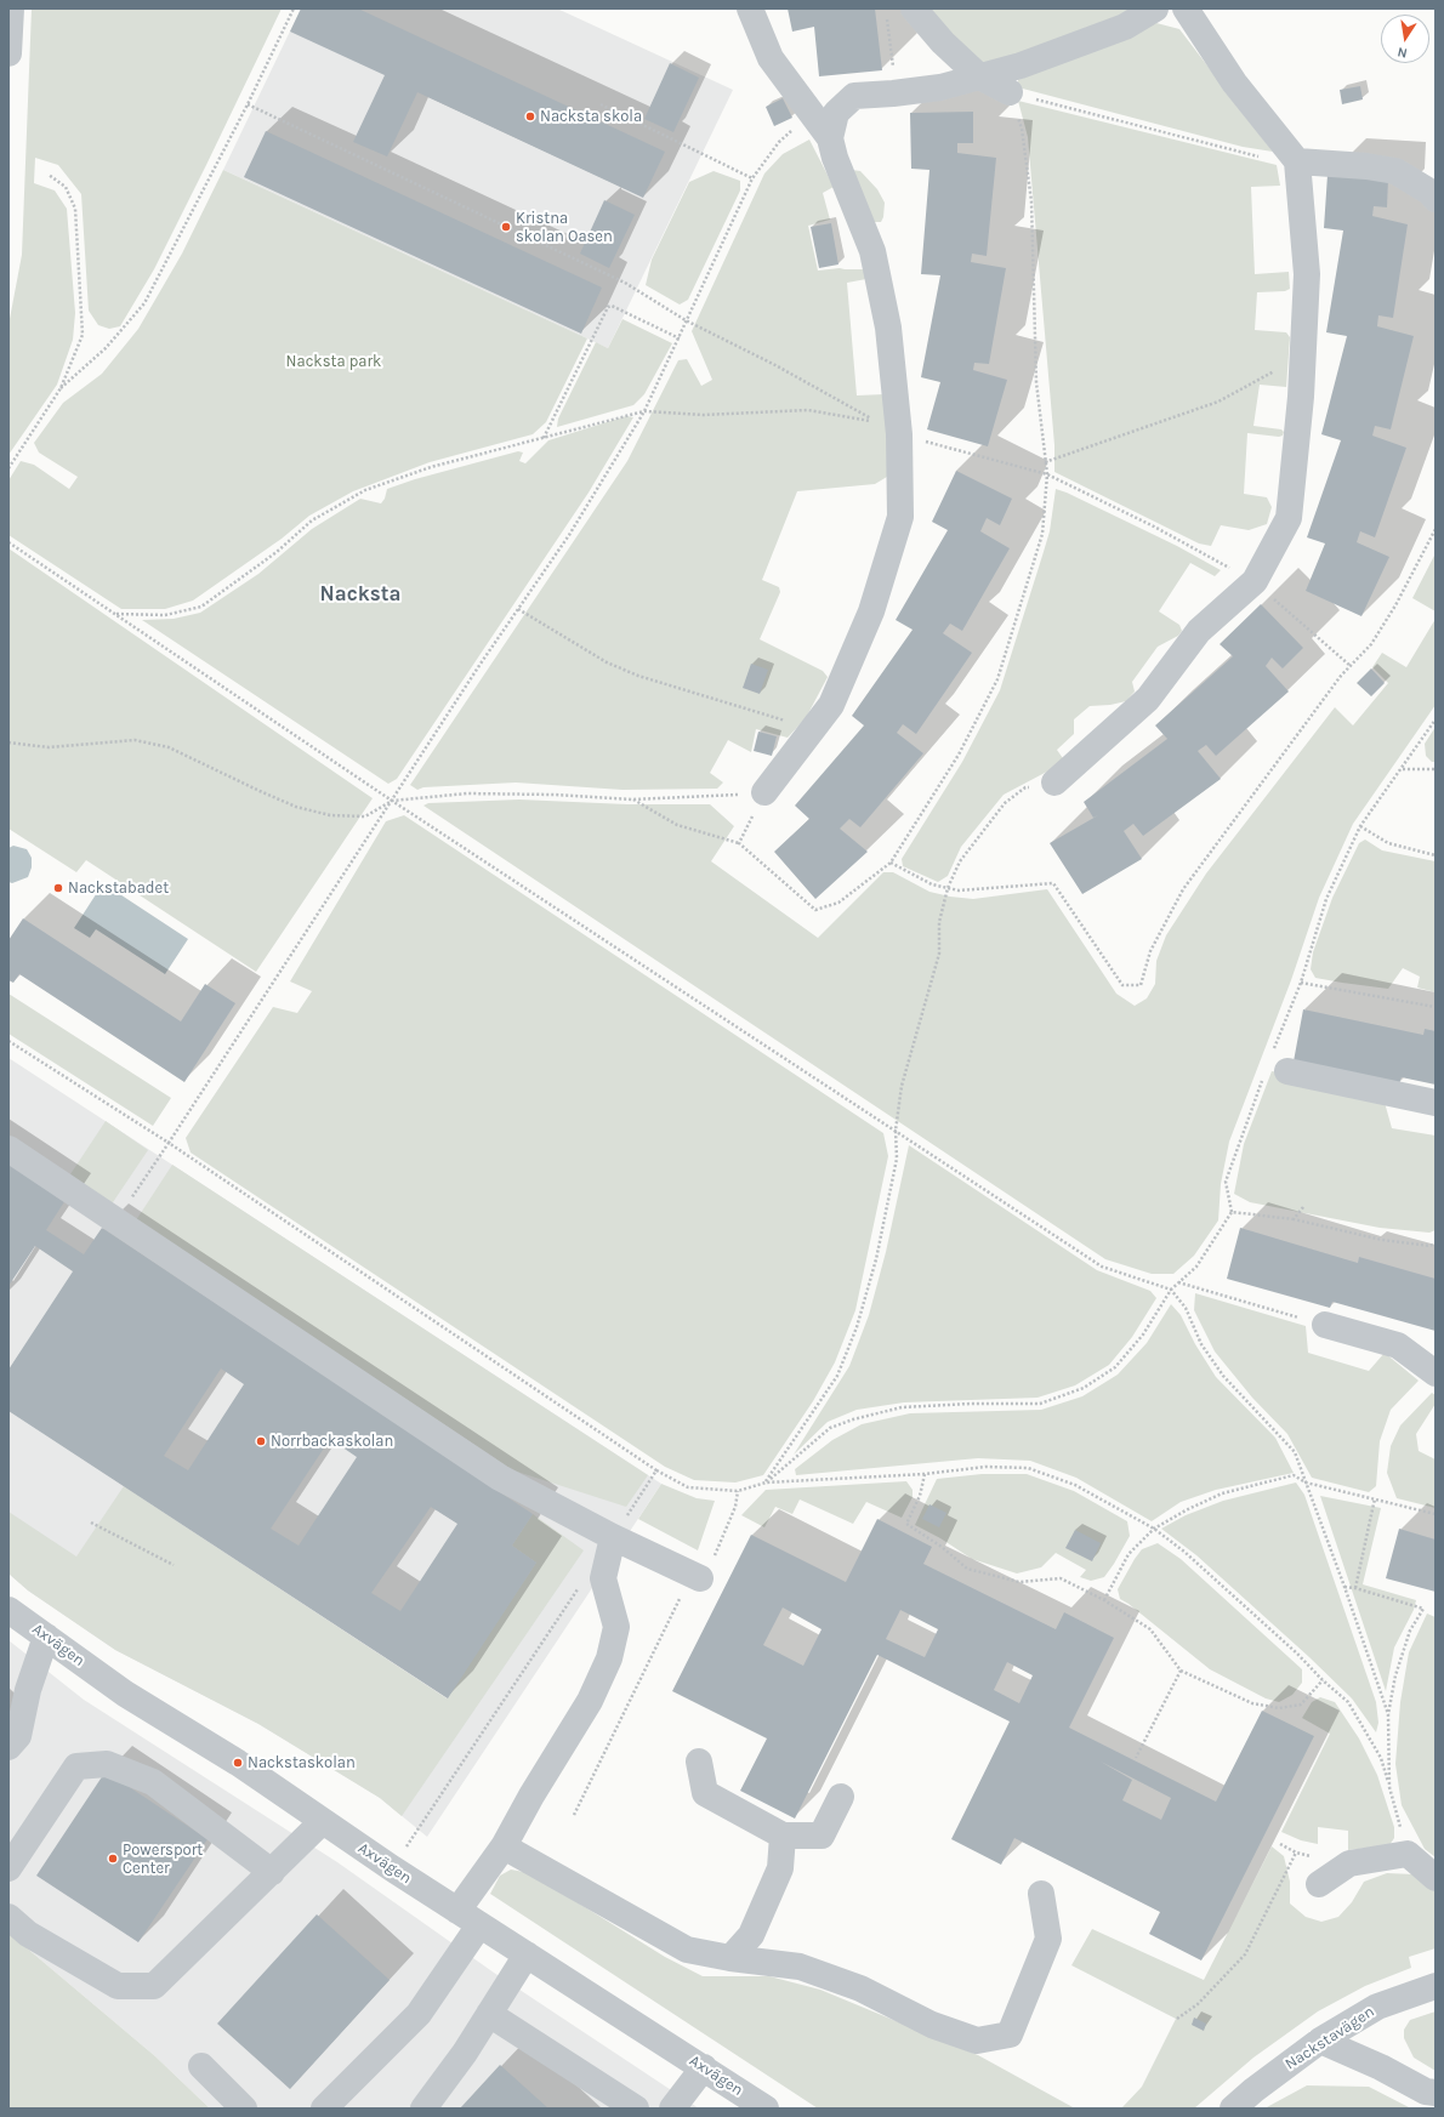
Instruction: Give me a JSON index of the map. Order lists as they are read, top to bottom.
{
  "streets": {
    "street": ["Axvägen", "Nackstavägen"]
  },
  "districts": ["Nacksta"],
  "parks": ["Nacksta park"],
  "places": [
    "Nacksta skola",
    "Kristna skolan Oasen",
    "Nackstabadet",
    "Norrbackaskolan",
    "Nackstaskolan",
    "Powersport Center"
  ],
  "north": "bottom"
}
